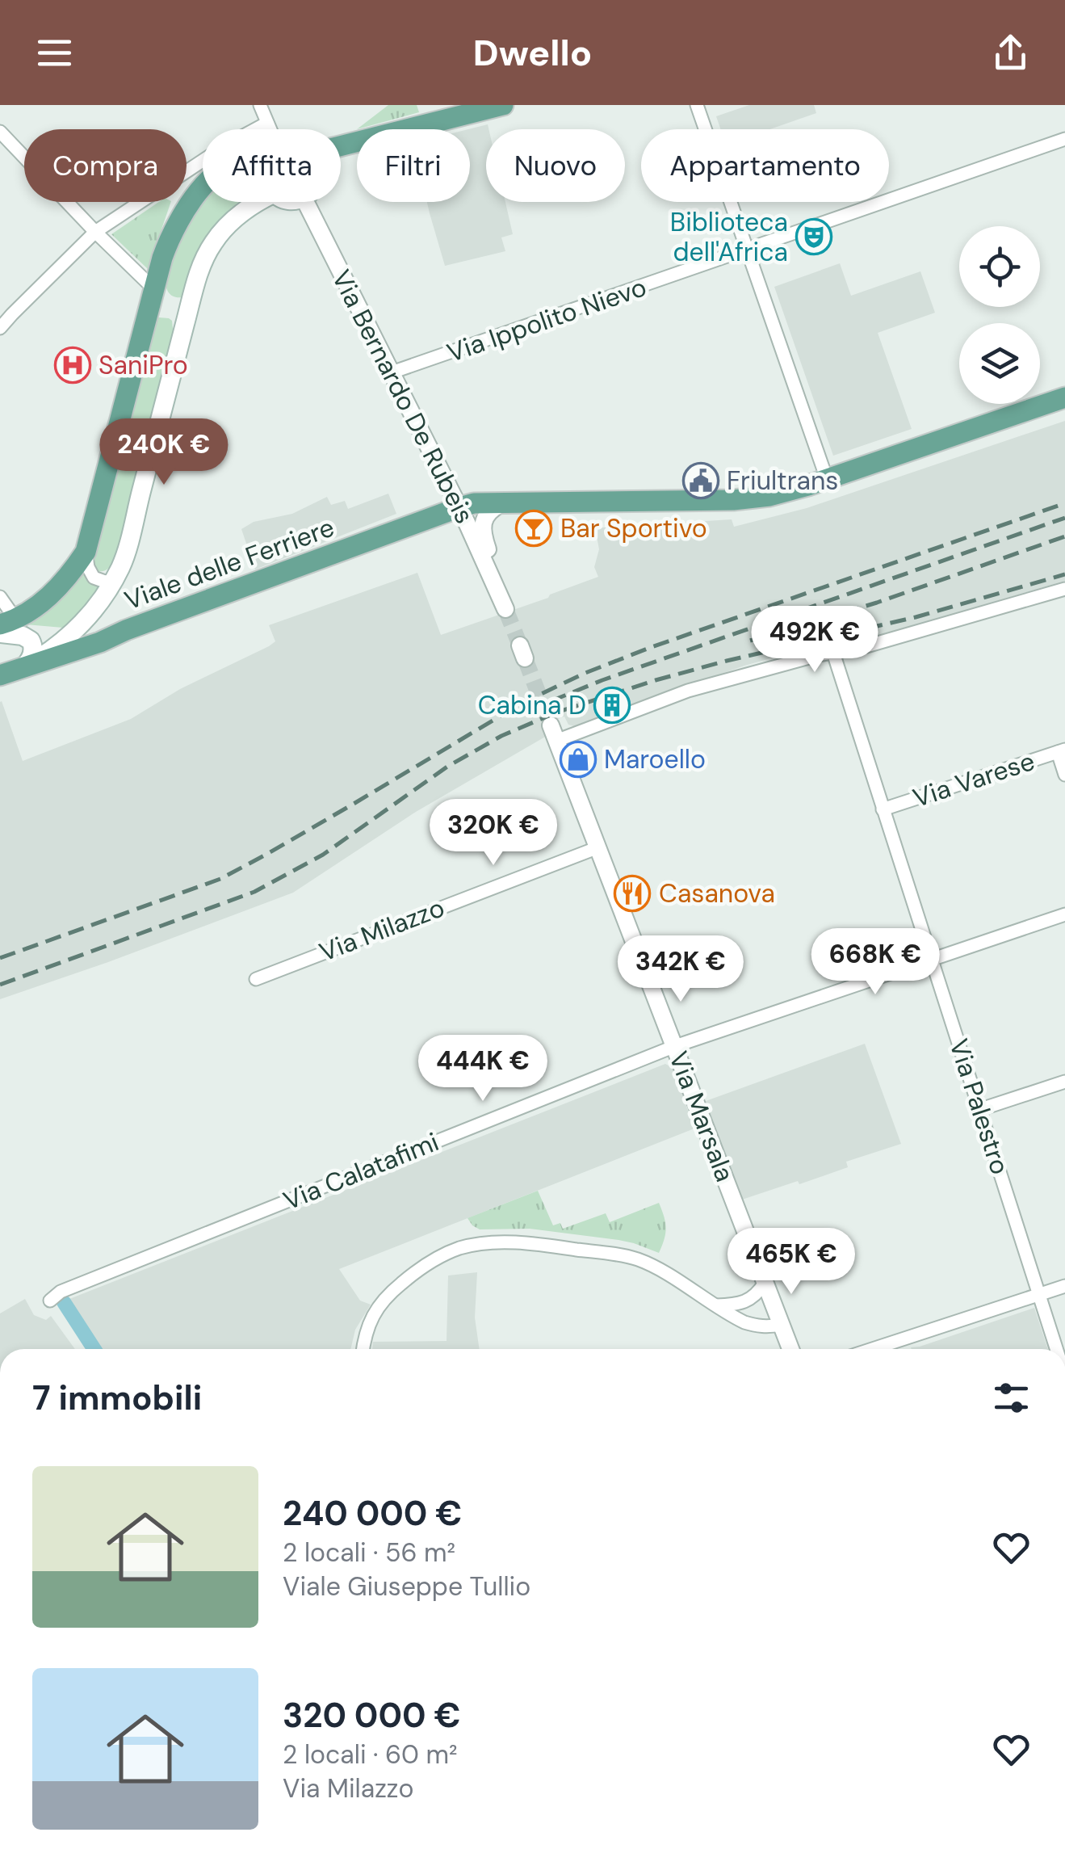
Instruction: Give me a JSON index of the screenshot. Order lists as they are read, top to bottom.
{
  "streets": {
    "main road": ["Viale delle Ferriere"],
    "street": [
      "Via Ippolito Nievo",
      "Via Bernardo De Rubeis",
      "Via Varese",
      "Via Milazzo",
      "Via Palestro",
      "Via Marsala",
      "Via Calatafimi"
    ]
  },
  "crossings": [
    ["Via Ippolito Nievo", "Via Bernardo De Rubeis"],
    ["Via Bernardo De Rubeis", "Viale delle Ferriere"],
    ["Via Varese", "Via Palestro"],
    ["Via Milazzo", "Via Marsala"],
    ["Via Palestro", "Via Calatafimi"],
    ["Via Marsala", "Via Calatafimi"]
  ],
  "places": {
    "theatre": ["Biblioteca dell'Africa"],
    "hospital": ["SaniPro"],
    "public building": ["Friultrans"],
    "bar": ["Bar Sportivo"],
    "building": ["Cabina D"],
    "shop": ["Maroello"],
    "restaurant": ["Casanova"]
  },
  "page": {
    "header": "Dwello",
    "chip": [
      "Compra",
      "Affitta",
      "Filtri",
      "Nuovo",
      "Appartamento"
    ],
    "price": [
      "240K €",
      "492K €",
      "320K €",
      "668K €",
      "342K €",
      "444K €",
      "465K €"
    ],
    "heading": "7 immobili",
    "list": [
      {
        "name": "240 000 €",
        "note": "2 locali · 56 m² · Viale Giuseppe Tullio"
      },
      {
        "name": "320 000 €",
        "note": "2 locali · 60 m² · Via Milazzo"
      }
    ]
  }
}
